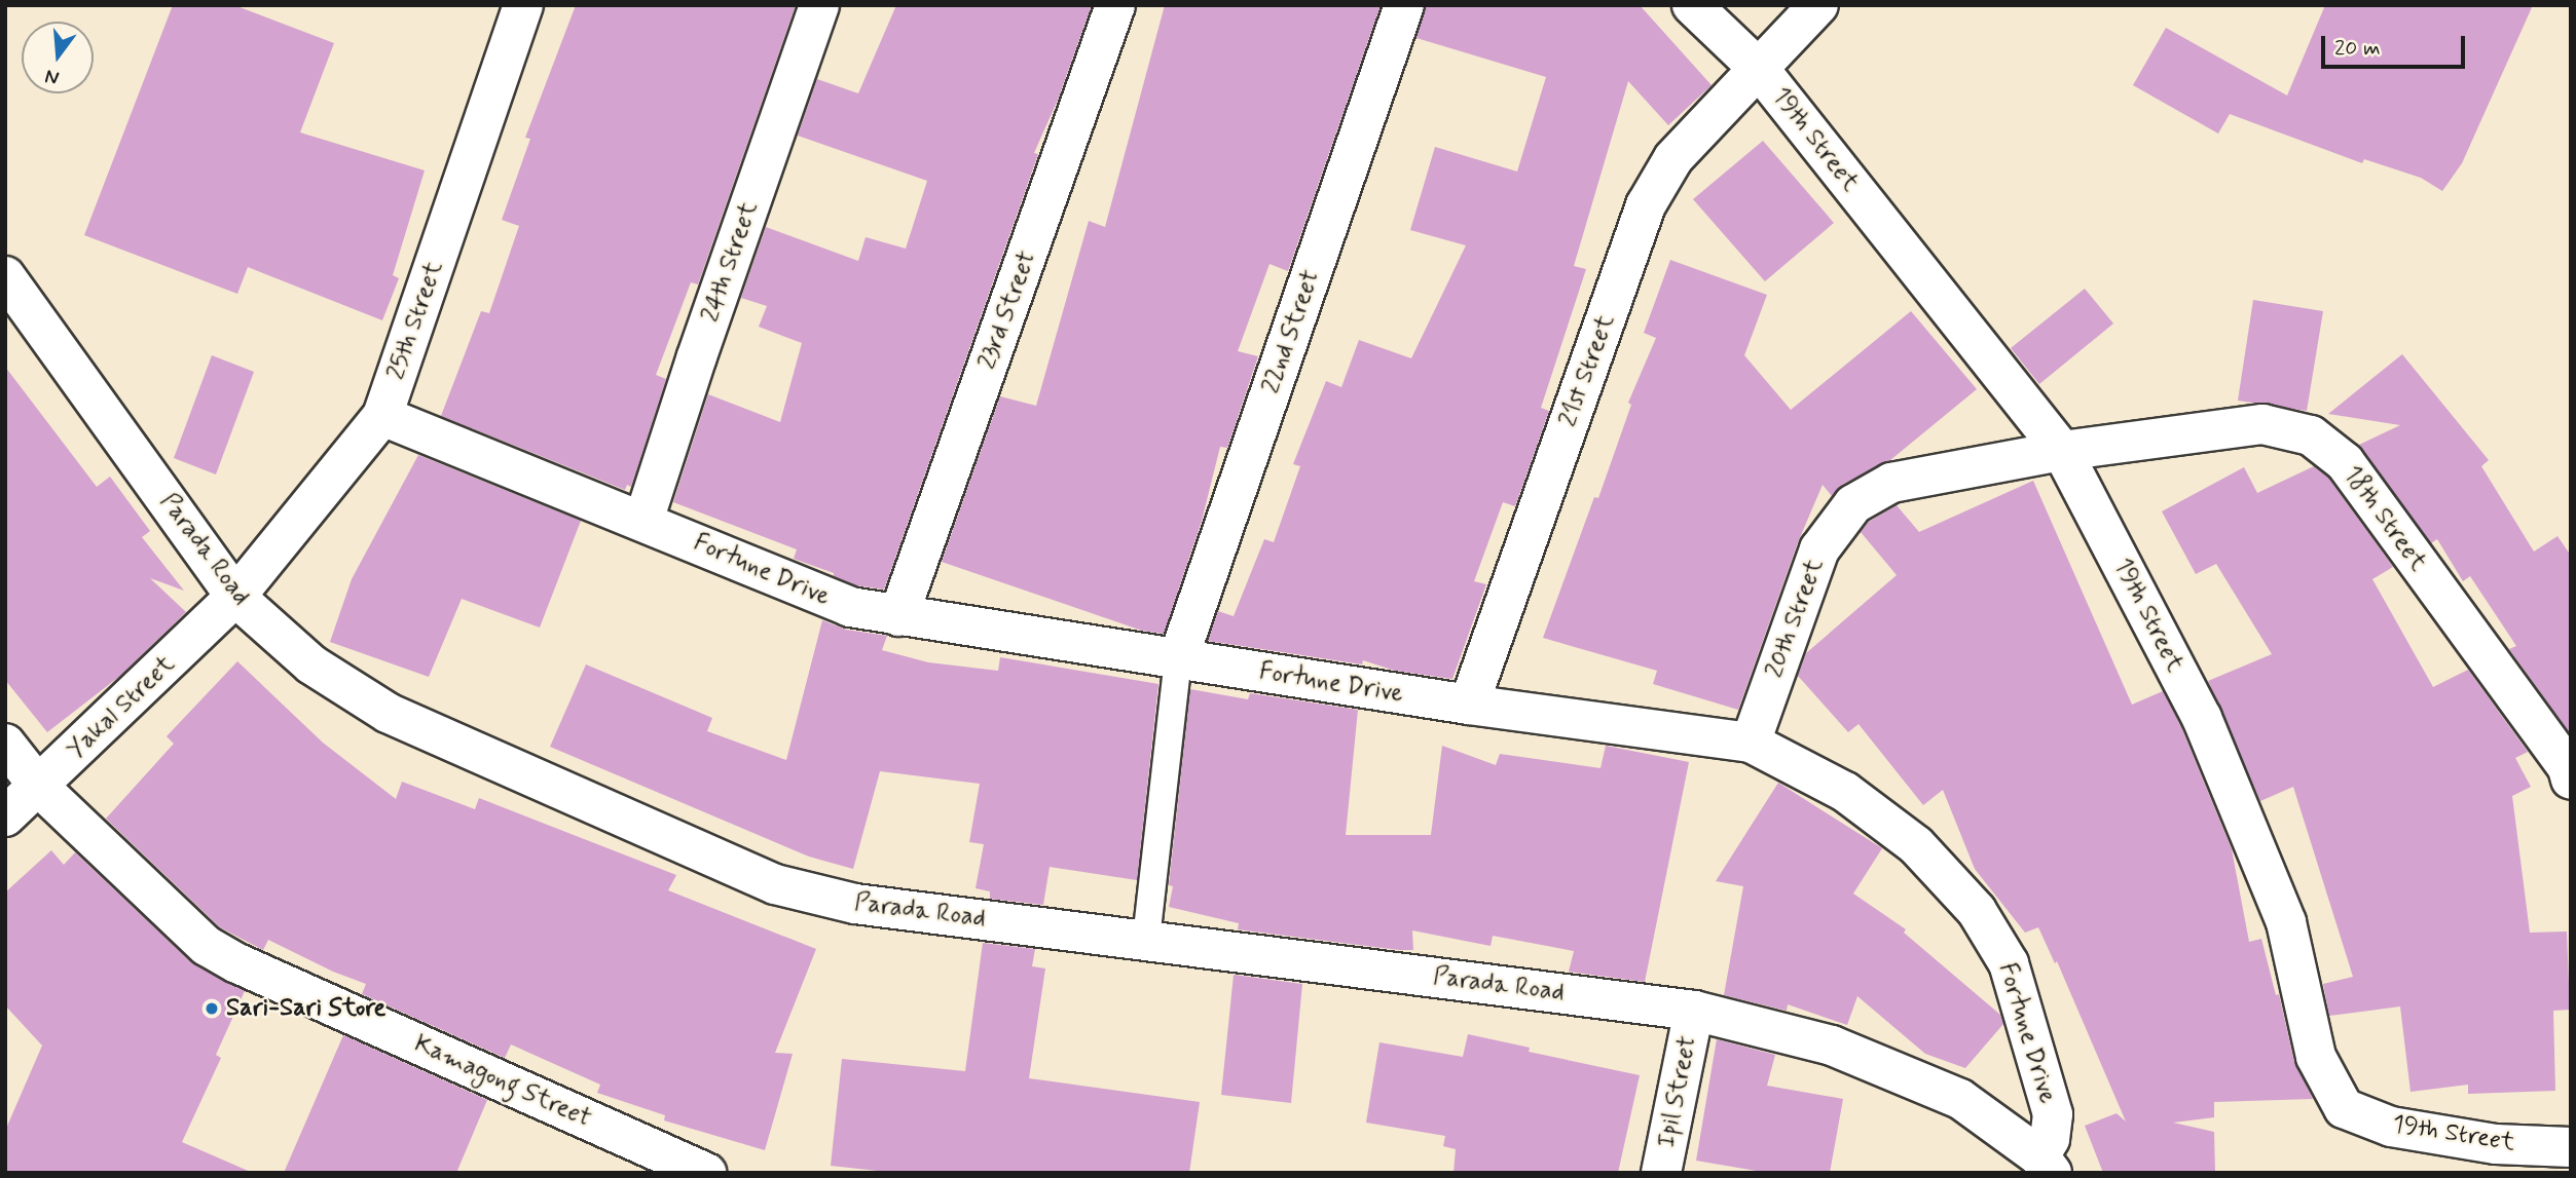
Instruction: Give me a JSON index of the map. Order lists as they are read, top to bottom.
{
  "streets": {
    "street": [
      "19th Street",
      "24th Street",
      "23rd Street",
      "25th Street",
      "22nd Street",
      "21st Street",
      "18th Street",
      "Parada Road",
      "Fortune Drive",
      "20th Street",
      "Yakal Street",
      "Kamagong Street",
      "Ipil Street"
    ]
  },
  "crossings": [
    ["19th Street", "21st Street"],
    ["19th Street", "18th Street"],
    ["19th Street", "20th Street"],
    ["24th Street", "Fortune Drive"],
    ["23rd Street", "Fortune Drive"],
    ["25th Street", "Parada Road"],
    ["25th Street", "Fortune Drive"],
    ["25th Street", "Yakal Street"],
    ["22nd Street", "Fortune Drive"],
    ["21st Street", "Fortune Drive"],
    ["18th Street", "20th Street"],
    ["Parada Road", "Fortune Drive"],
    ["Parada Road", "Yakal Street"],
    ["Parada Road", "Ipil Street"],
    ["Fortune Drive", "20th Street"],
    ["Yakal Street", "Kamagong Street"]
  ],
  "places": ["Sari-Sari Store"],
  "scale_bar": "20 m",
  "north": "bottom"
}
